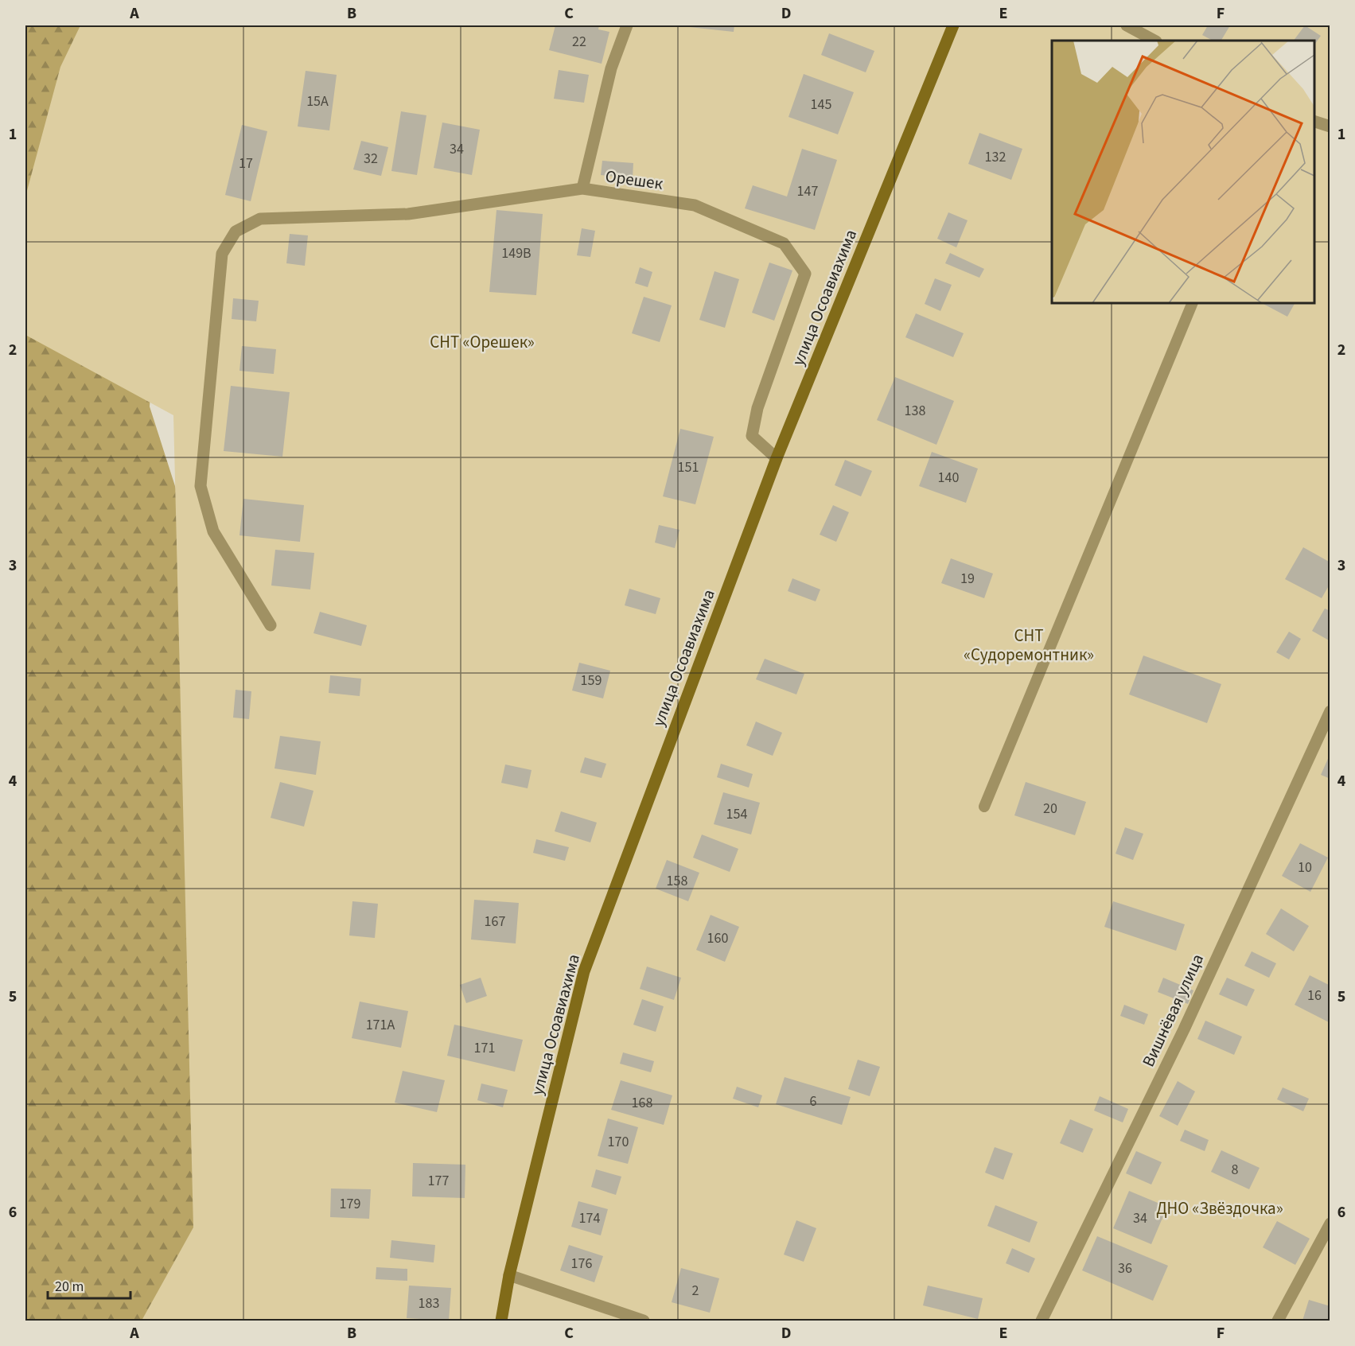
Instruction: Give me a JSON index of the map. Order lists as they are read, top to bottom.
{
  "streets": {
    "street": ["Орешек", "улица Осоавиахима", "Вишнёвая улица"]
  },
  "crossings": [
    ["Орешек", "улица Осоавиахима"]
  ],
  "parks": ["СНТ «Орешек»", "СНТ «Судоремонтник»", "ДНО «Звёздочка»"],
  "house_numbers": [
    "22",
    "15А",
    "145",
    "34",
    "132",
    "32",
    "17",
    "147",
    "149В",
    "138",
    "151",
    "140",
    "19",
    "159",
    "20",
    "154",
    "10",
    "158",
    "167",
    "160",
    "16",
    "171А",
    "171",
    "6",
    "168",
    "170",
    "8",
    "177",
    "179",
    "174",
    "34",
    "176",
    "36",
    "2",
    "183"
  ],
  "scale_bar": "20 m",
  "grid": {
    "columns": [
      "A",
      "B",
      "C",
      "D",
      "E",
      "F"
    ],
    "rows": [
      "1",
      "2",
      "3",
      "4",
      "5",
      "6"
    ]
  }
}
